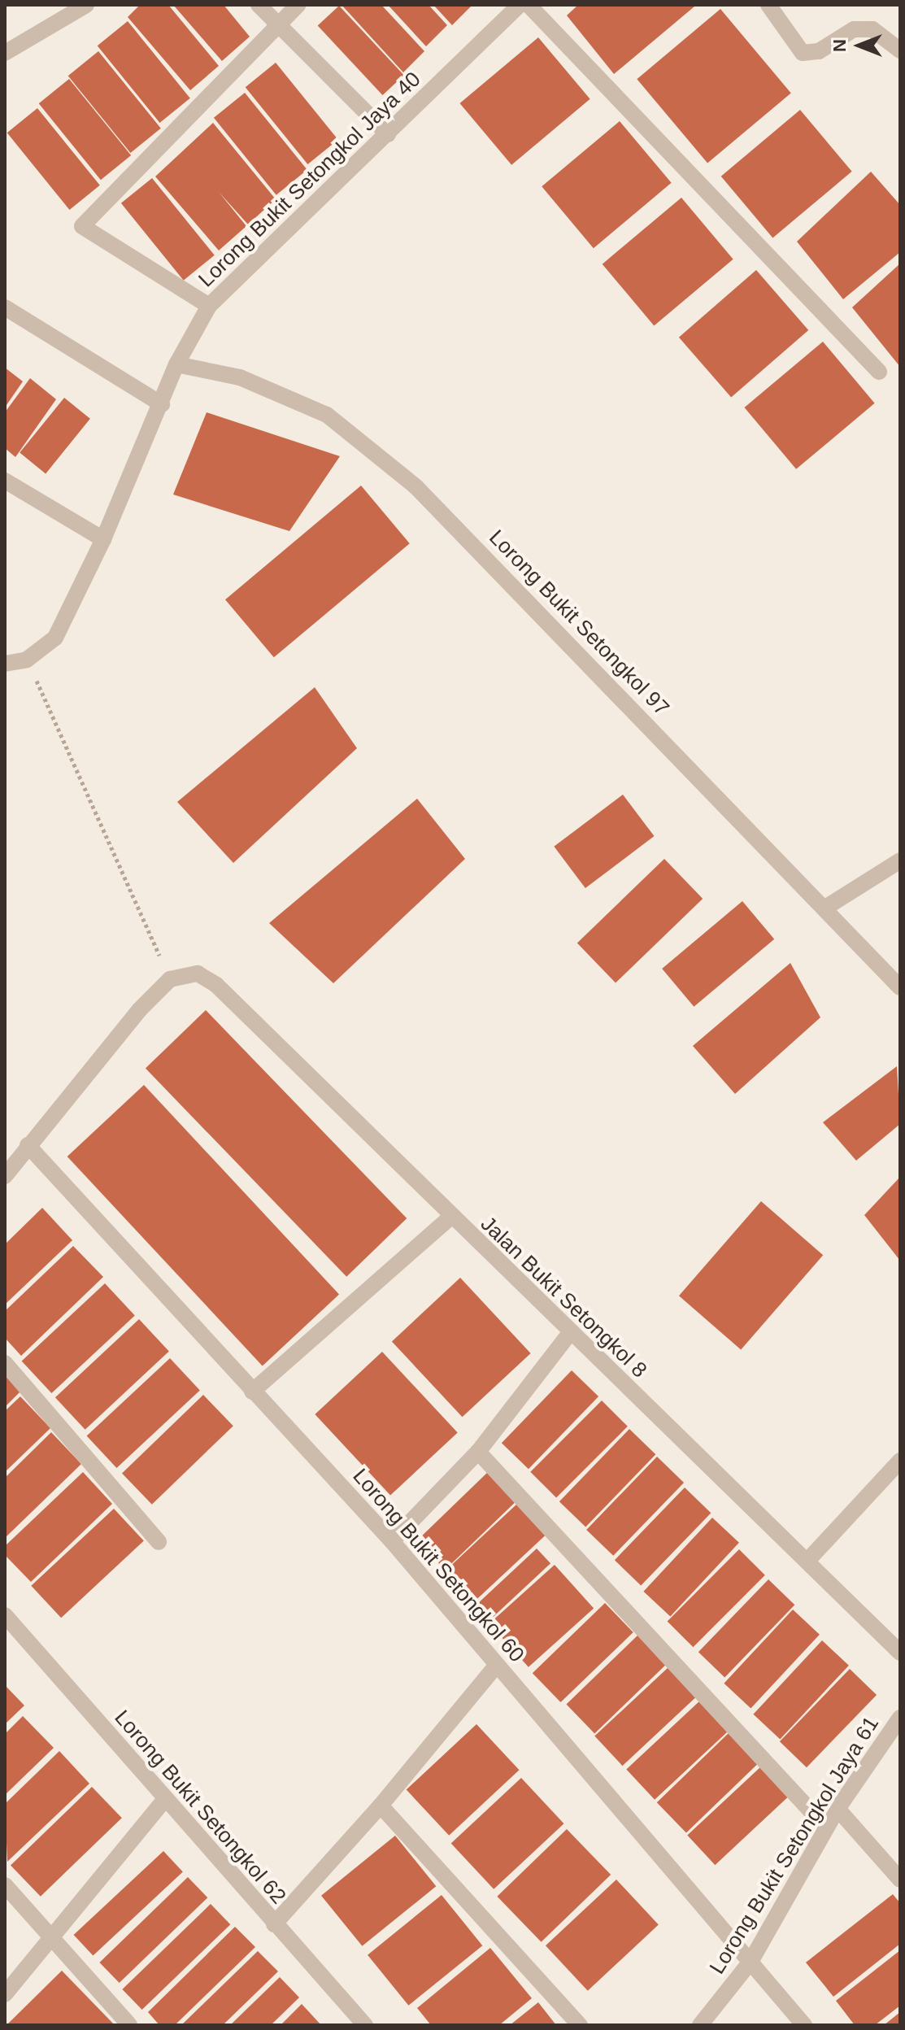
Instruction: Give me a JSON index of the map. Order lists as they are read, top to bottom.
{
  "streets": {
    "street": [
      "Lorong Bukit Setongkol Jaya 40",
      "Lorong Bukit Setongkol 97",
      "Jalan Bukit Setongkol 8",
      "Lorong Bukit Setongkol 60",
      "Lorong Bukit Setongkol 62",
      "Lorong Bukit Setongkol Jaya 61"
    ]
  },
  "crossings": [
    ["Lorong Bukit Setongkol Jaya 40", "Lorong Bukit Setongkol 97"],
    ["Lorong Bukit Setongkol 60", "Lorong Bukit Setongkol Jaya 61"]
  ],
  "north": "left"
}
